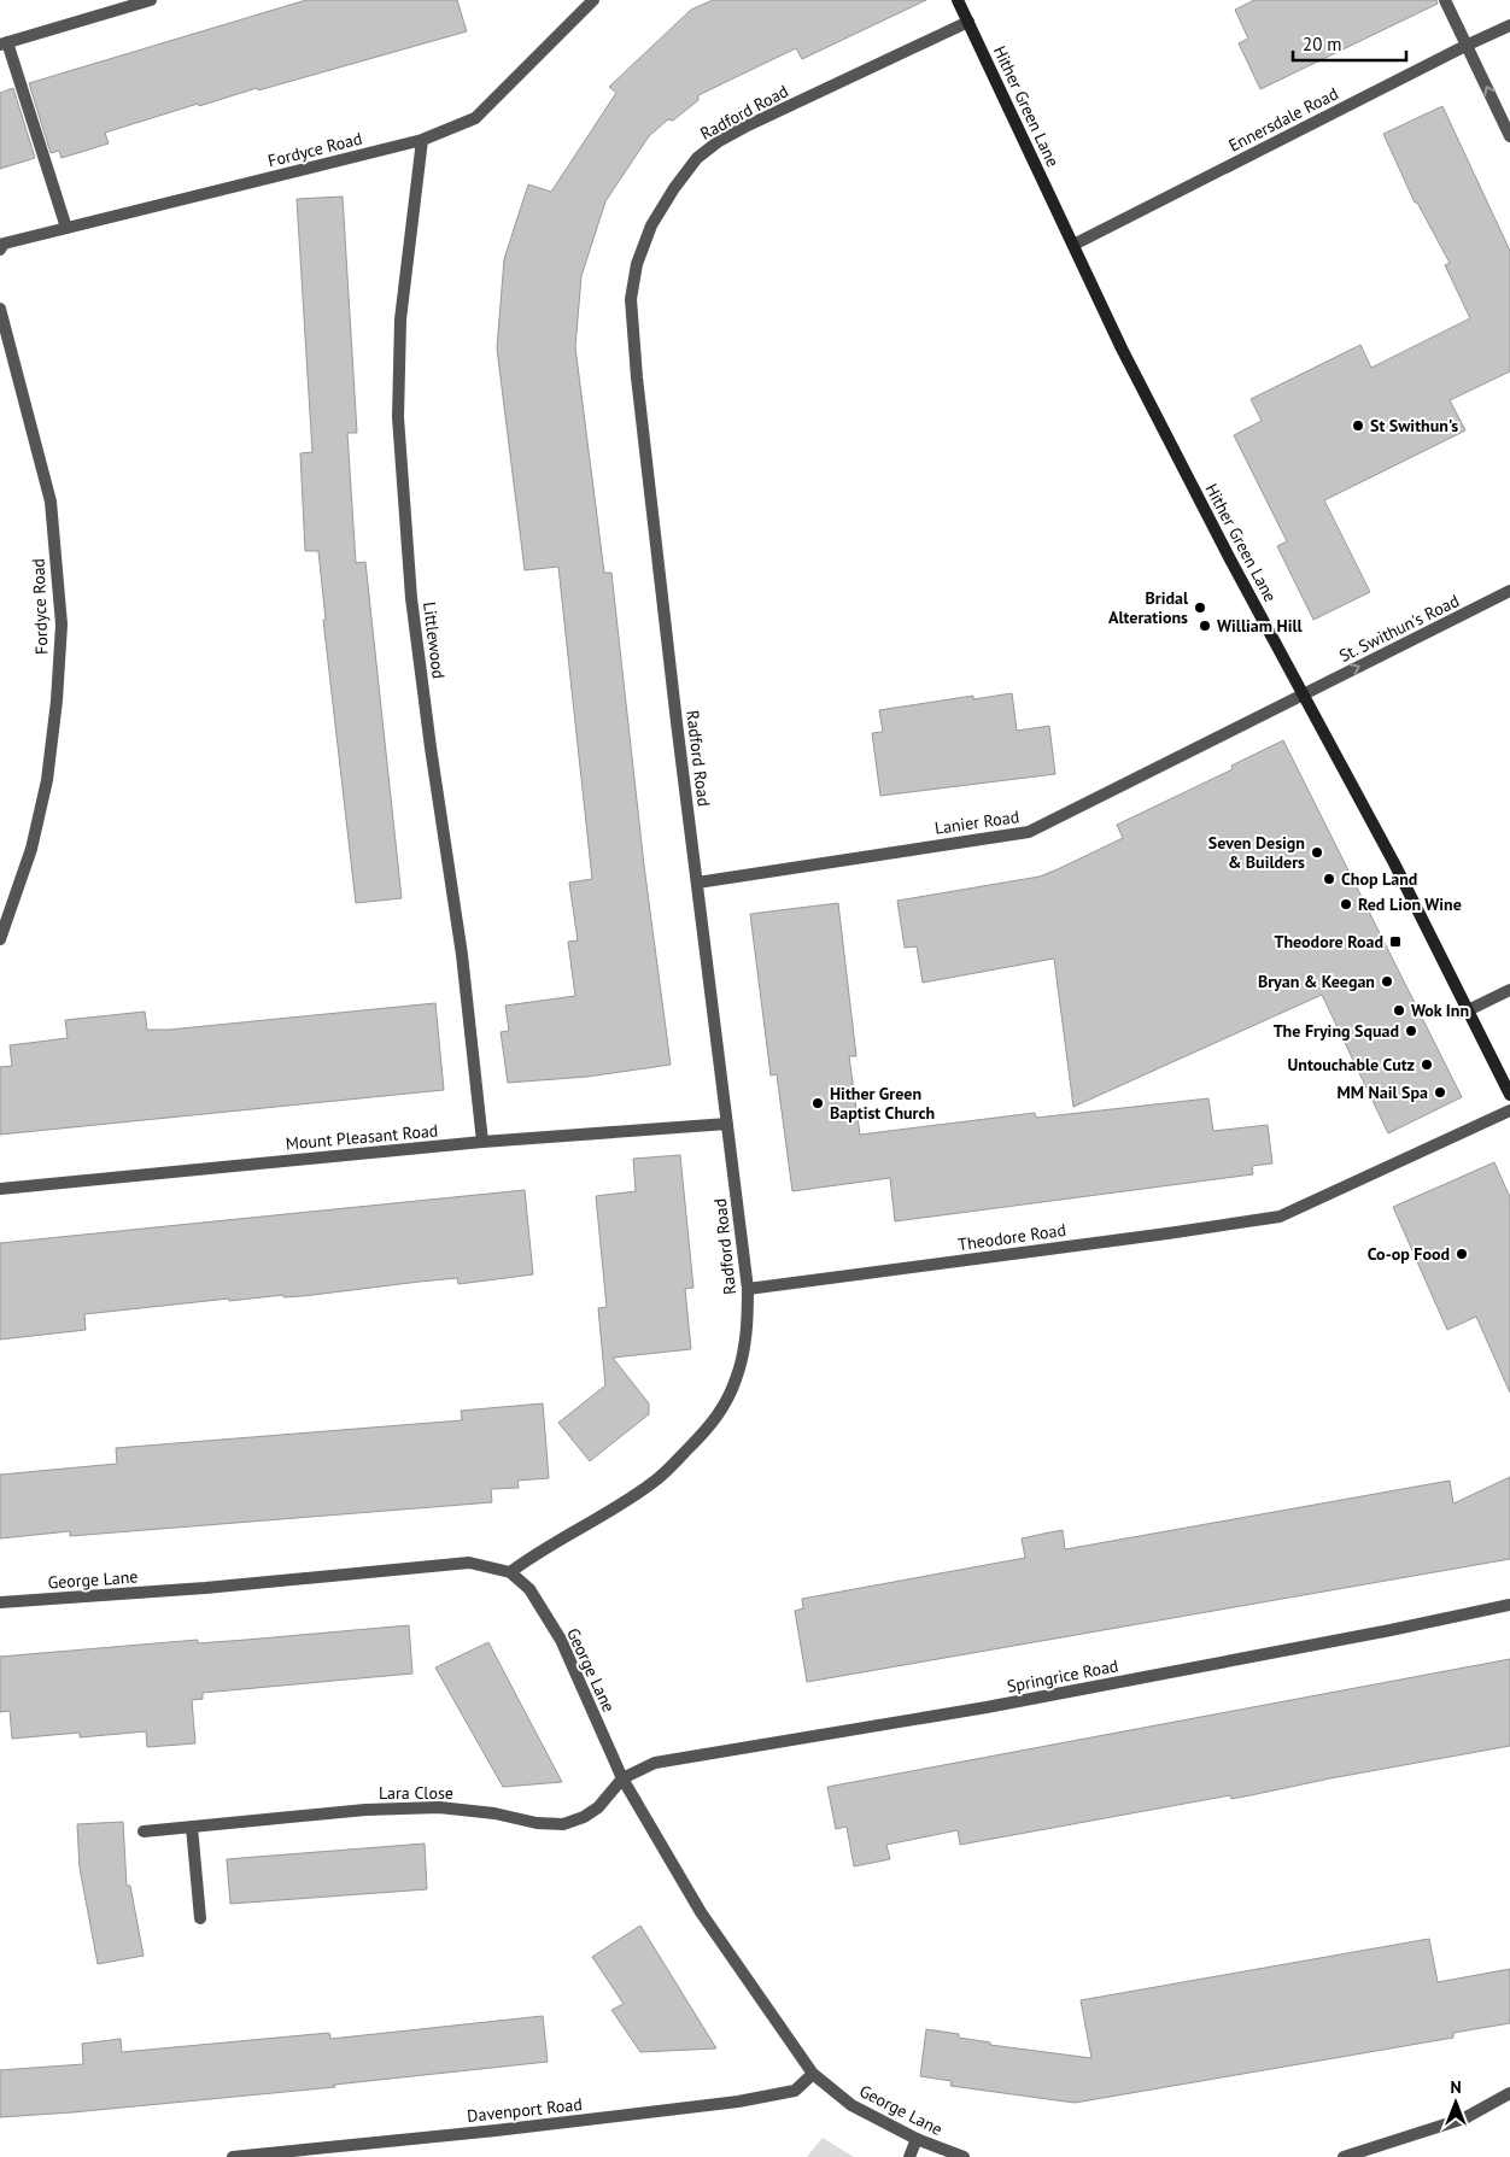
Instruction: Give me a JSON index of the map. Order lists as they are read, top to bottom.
{
  "streets": {
    "street": [
      "Hither Green Lane",
      "Radford Road",
      "Ennersdale Road",
      "Fordyce Road",
      "St. Swithun's Road",
      "Littlewood",
      "Lanier Road",
      "Mount Pleasant Road",
      "Theodore Road",
      "George Lane",
      "Springrice Road",
      "Lara Close",
      "Davenport Road"
    ]
  },
  "crossings": [
    ["Hither Green Lane", "Radford Road"],
    ["Hither Green Lane", "Ennersdale Road"],
    ["Hither Green Lane", "St. Swithun's Road"],
    ["Hither Green Lane", "Lanier Road"],
    ["Radford Road", "Lanier Road"],
    ["Radford Road", "Mount Pleasant Road"],
    ["Radford Road", "Theodore Road"],
    ["Radford Road", "George Lane"],
    ["Fordyce Road", "Littlewood"],
    ["St. Swithun's Road", "Lanier Road"],
    ["Littlewood", "Mount Pleasant Road"],
    ["George Lane", "Springrice Road"],
    ["George Lane", "Lara Close"],
    ["George Lane", "Davenport Road"],
    ["Springrice Road", "Lara Close"]
  ],
  "one_way": ["St. Swithun's Road"],
  "places": {
    "other": [
      "St Swithun's",
      "Bridal Alterations",
      "William Hill",
      "Seven Design & Builders",
      "Chop Land",
      "Red Lion Wine",
      "Bryan & Keegan",
      "Wok Inn",
      "The Frying Squad",
      "Untouchable Cutz",
      "MM Nail Spa",
      "Hither Green Baptist Church",
      "Co-op Food"
    ],
    "transit": ["Theodore Road"]
  },
  "scale_bar": "20 m",
  "north": "top"
}
